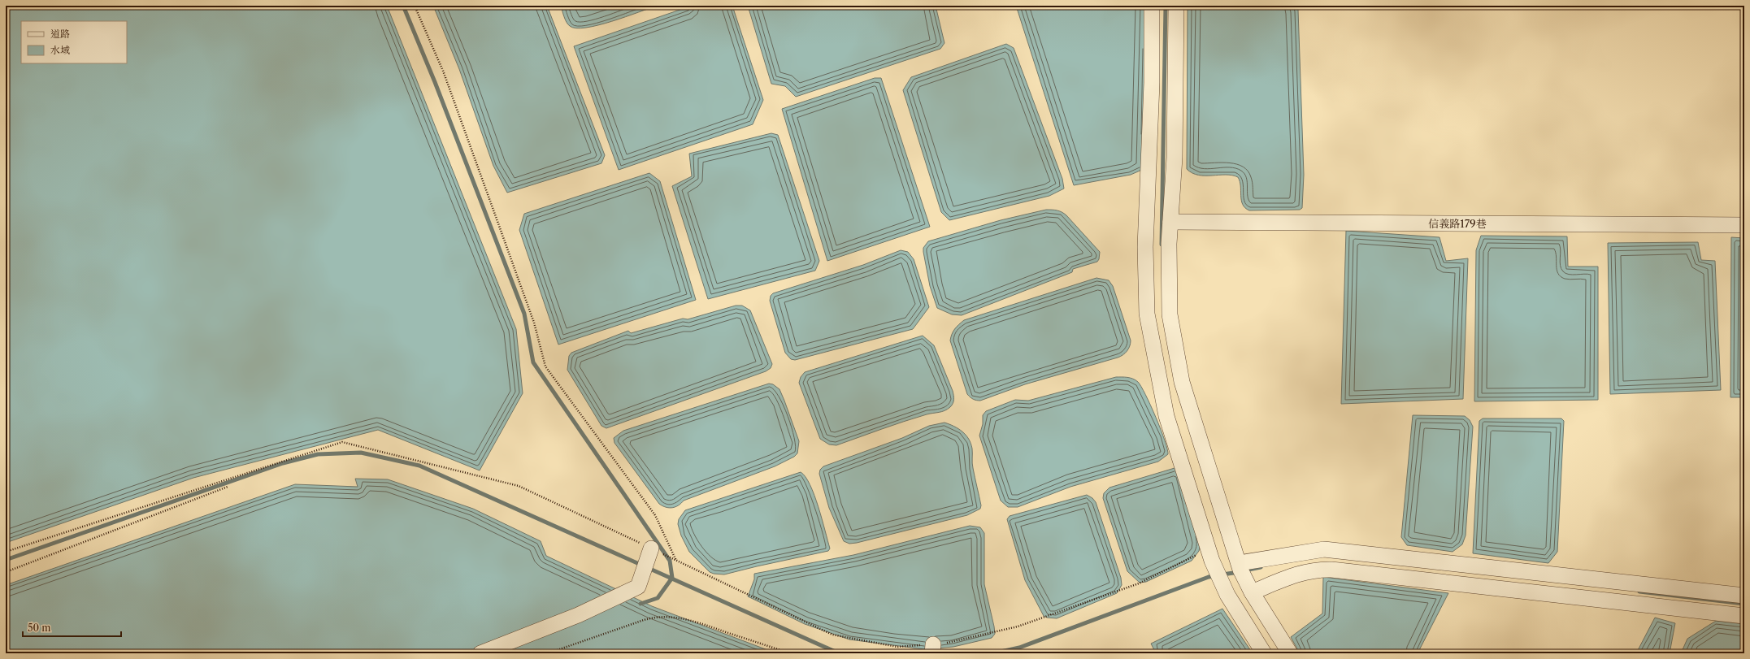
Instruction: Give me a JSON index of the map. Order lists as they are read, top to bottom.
{
  "streets": {
    "street": ["信義路179巷"]
  },
  "legend": ["道路", "水域"],
  "scale_bar": "50 m"
}
